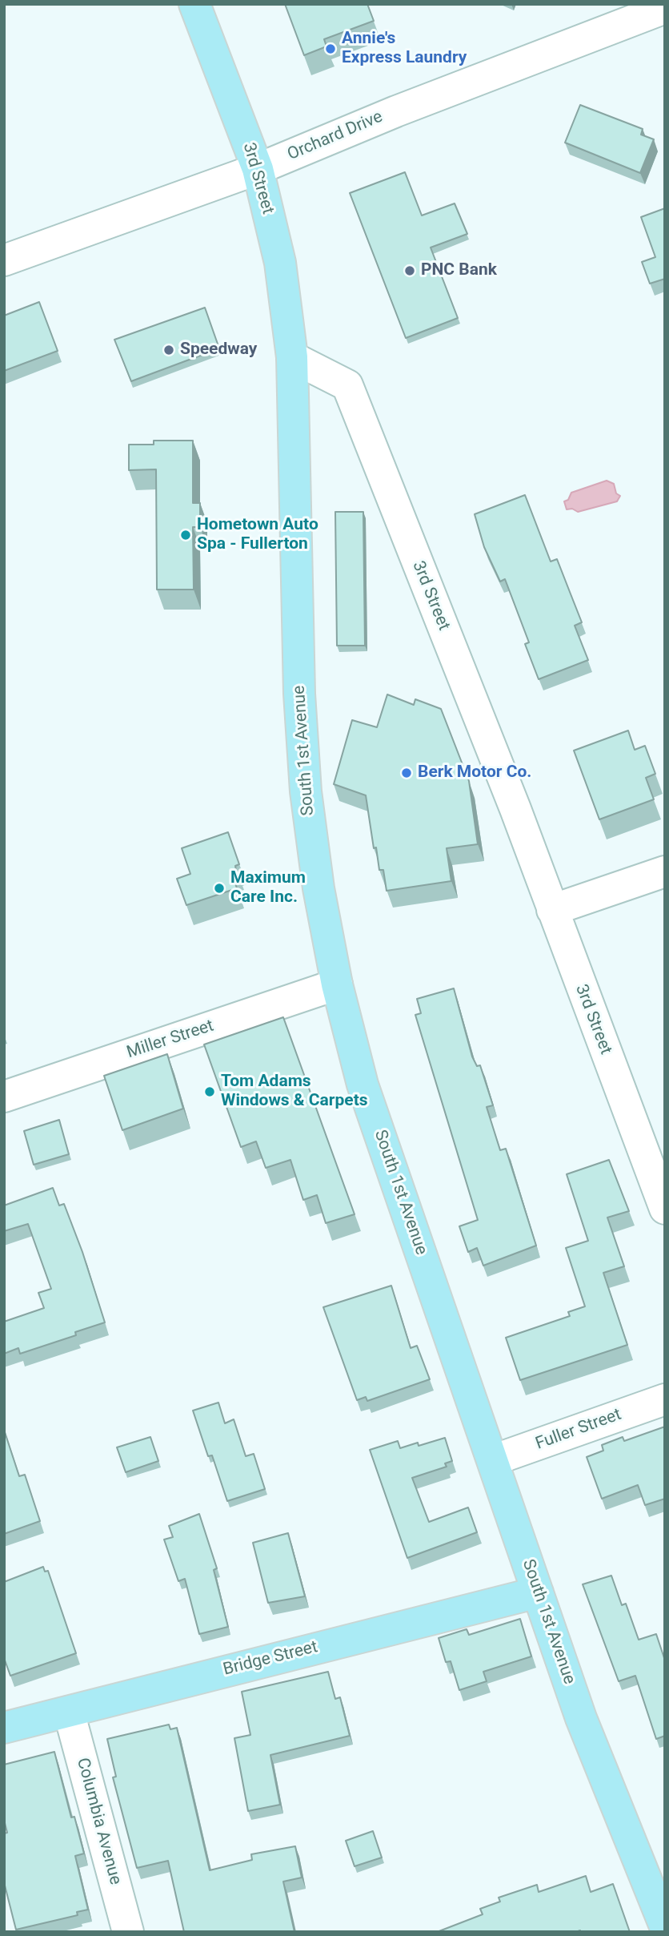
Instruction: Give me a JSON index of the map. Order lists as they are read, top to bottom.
{
  "streets": {
    "main road": ["3rd Street", "South 1st Avenue", "Bridge Street"],
    "street": [
      "Orchard Drive",
      "Miller Street",
      "Fuller Street",
      "Columbia Avenue"
    ]
  },
  "crossings": [
    ["Orchard Drive", "3rd Street"],
    ["3rd Street", "South 1st Avenue"],
    ["South 1st Avenue", "Miller Street"],
    ["South 1st Avenue", "Fuller Street"],
    ["South 1st Avenue", "Bridge Street"],
    ["Bridge Street", "Columbia Avenue"]
  ],
  "places": [
    "Annie's Express Laundry",
    "PNC Bank",
    "Speedway",
    "Hometown Auto Spa - Fullerton",
    "Berk Motor Co.",
    "Maximum Care Inc.",
    "Tom Adams Windows & Carpets"
  ]
}
